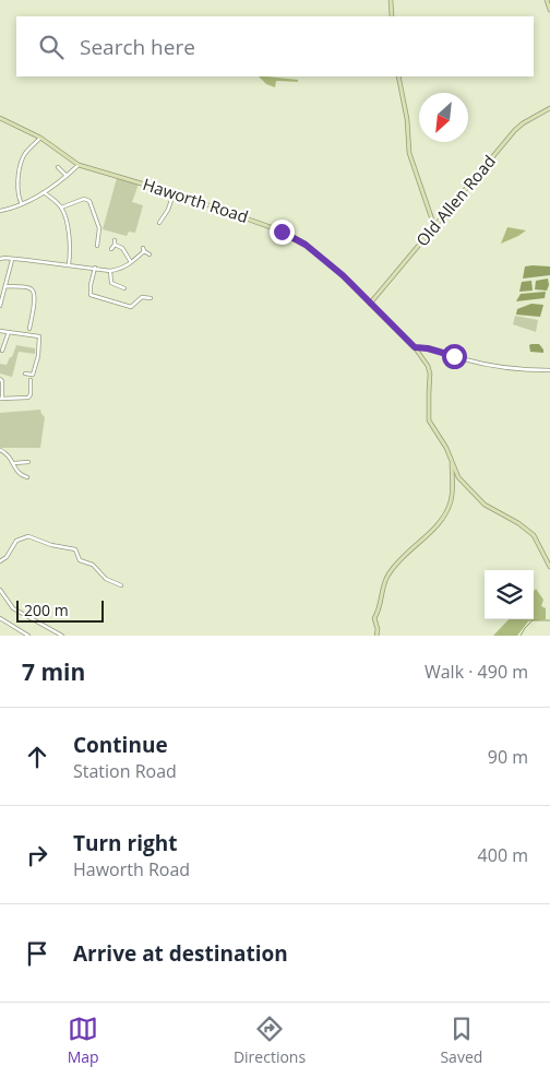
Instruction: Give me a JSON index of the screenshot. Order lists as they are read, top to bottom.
{
  "streets": {
    "main road": ["Haworth Road", "Old Allen Road"]
  },
  "crossings": [
    ["Haworth Road", "Old Allen Road"]
  ],
  "scale_bar": "200 m",
  "north": "bottom left",
  "page": {
    "search": "Search here",
    "scale": "200 m",
    "heading": ["7 min", "Walk · 490 m"],
    "list": [
      ["Continue", "Station Road", "90 m"],
      ["Turn right", "Haworth Road", "400 m"],
      "Arrive at destination"
    ],
    "nav": ["Map", "Directions", "Saved"]
  }
}
